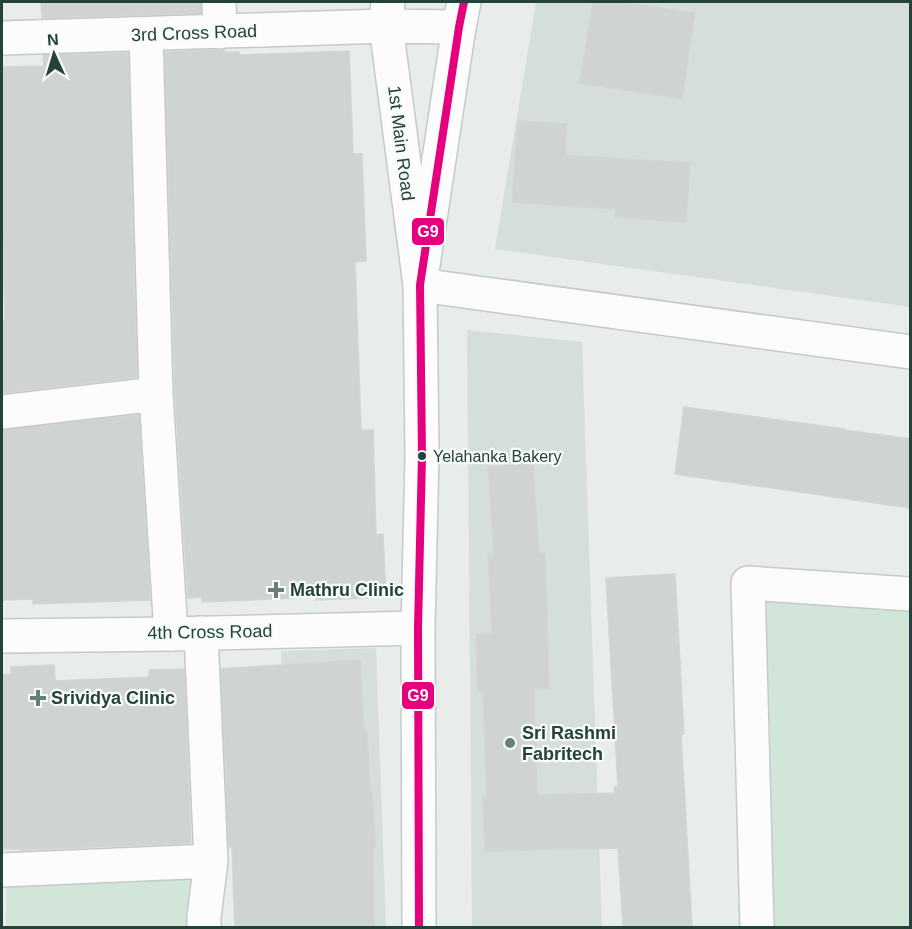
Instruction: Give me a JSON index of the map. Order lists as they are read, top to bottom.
{
  "streets": {
    "street": ["3rd Cross Road", "1st Main Road", "4th Cross Road"]
  },
  "crossings": [
    ["3rd Cross Road", "1st Main Road"]
  ],
  "places": {
    "other": ["Yelahanka Bakery", "Sri Rashmi Fabritech"],
    "health": ["Mathru Clinic", "Srividya Clinic"]
  },
  "lines": ["transit line G9"],
  "north": "top"
}
